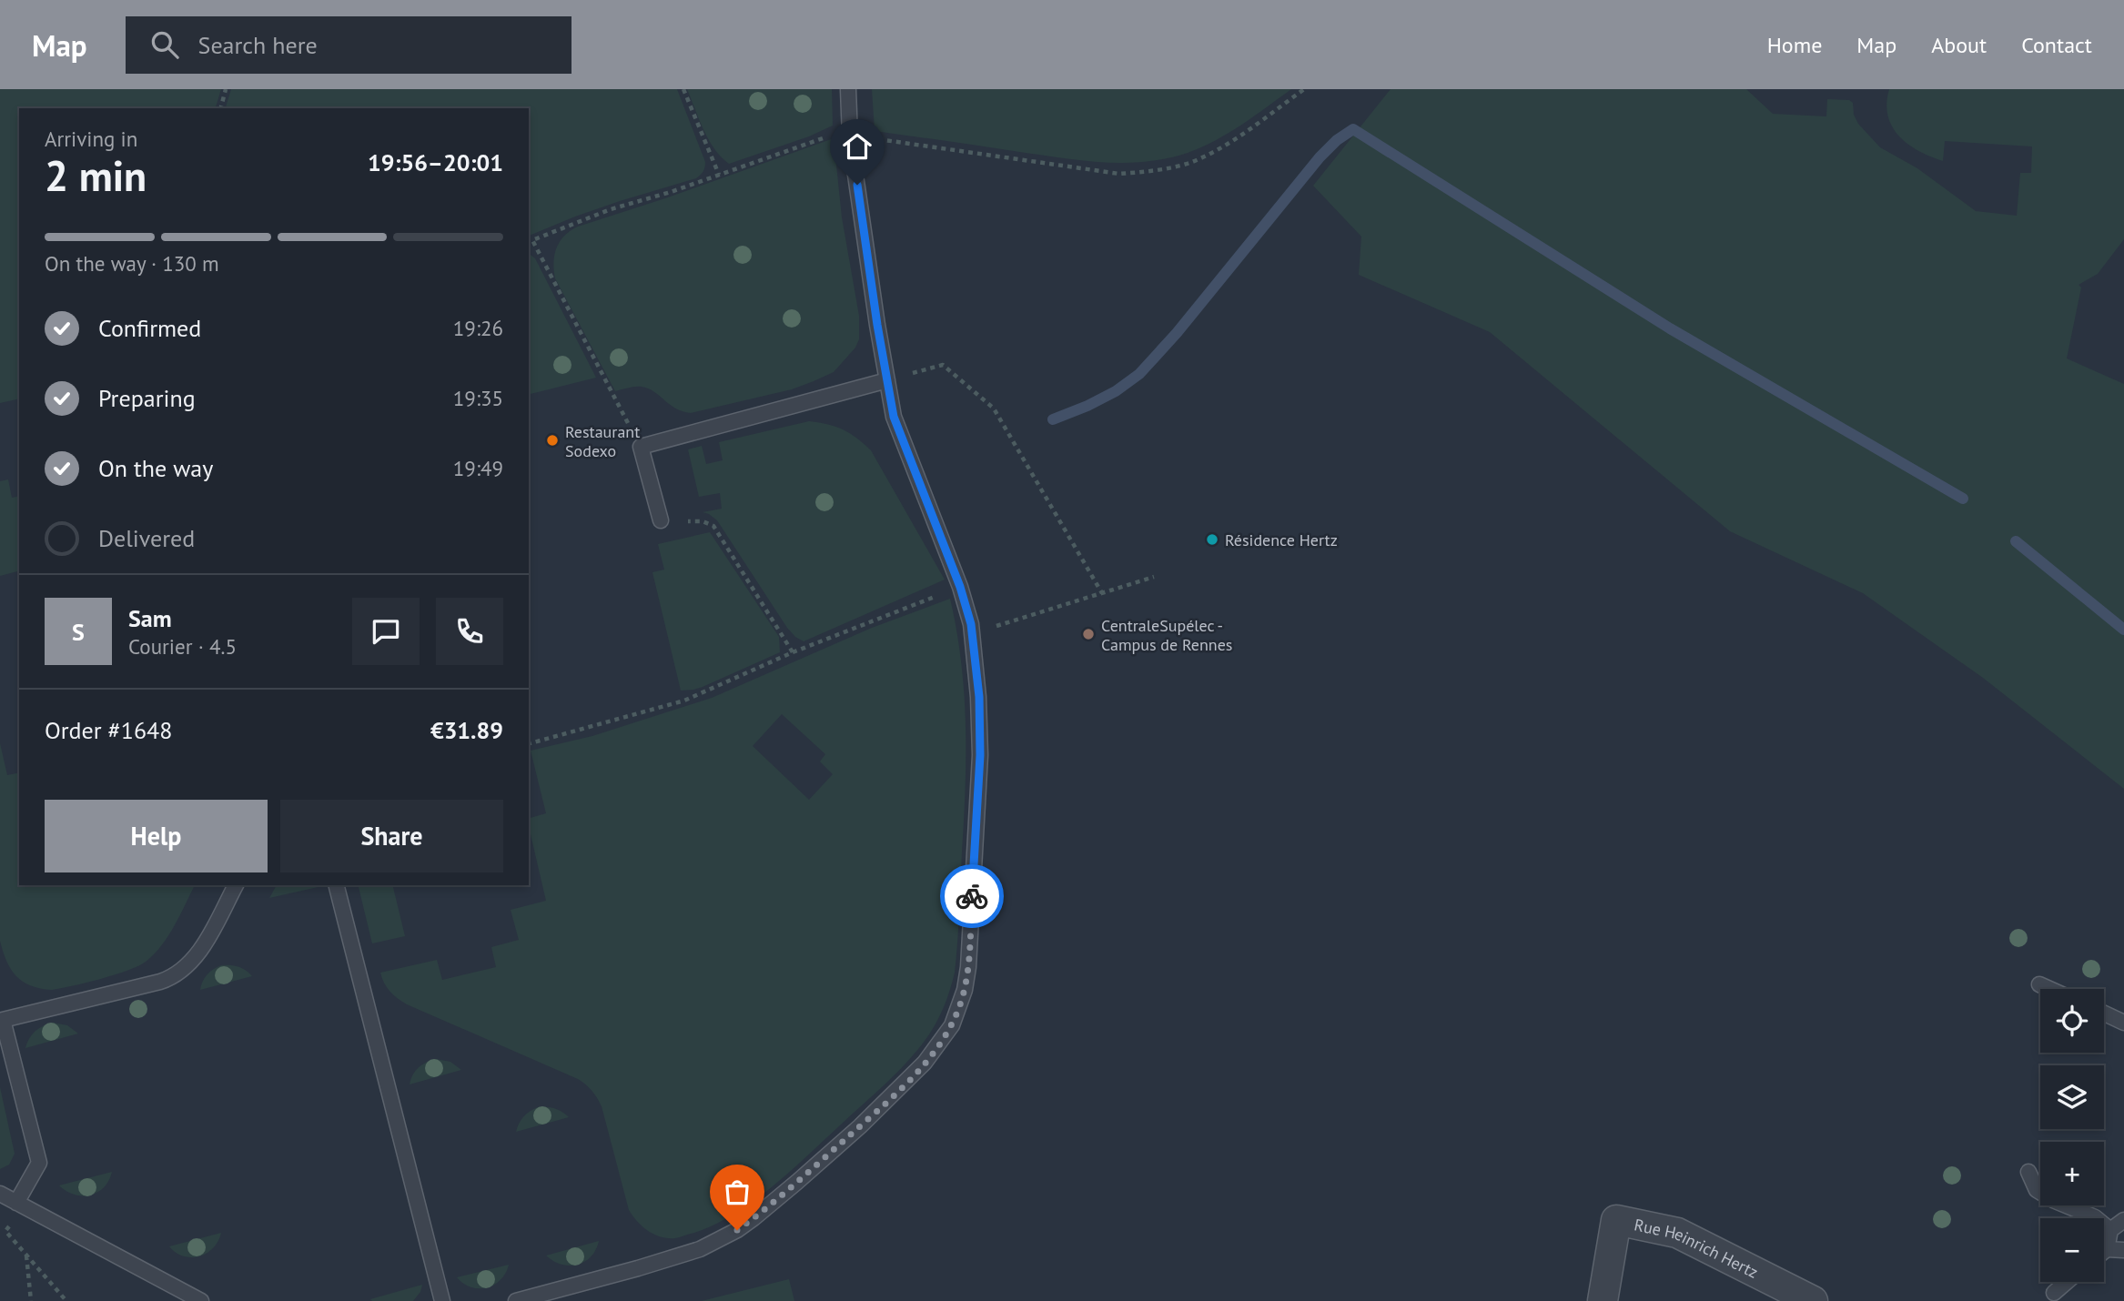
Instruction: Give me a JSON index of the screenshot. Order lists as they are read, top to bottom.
{
  "streets": {
    "street": ["Rue Heinrich Hertz"]
  },
  "places": ["Restaurant Sodexo", "Résidence Hertz", "CentraleSupélec - Campus de Rennes"],
  "page": {
    "header": "Map",
    "search": "Search here",
    "nav": [
      "Home",
      "Map",
      "About",
      "Contact"
    ],
    "heading": ["2 min", "Arriving in", "19:56–20:01"],
    "panel": [
      "Sam",
      "Courier · 4.5",
      "Order #1648",
      "€31.89"
    ],
    "bar": "On the way · 130 m",
    "list": [
      ["Confirmed", "19:26"],
      ["Preparing", "19:35"],
      ["On the way", "19:49"],
      "Delivered"
    ],
    "round": "S",
    "buttons": ["Help", "Share"],
    "map_buttons": ["+", "−"]
  }
}
